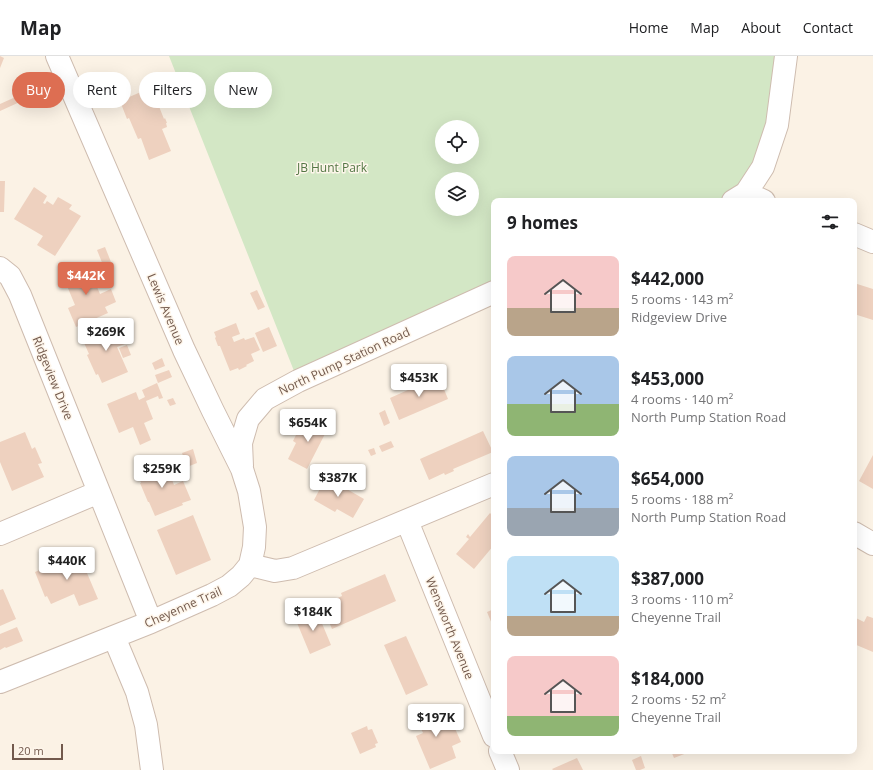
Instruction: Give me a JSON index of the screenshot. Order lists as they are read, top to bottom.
{
  "streets": {
    "street": [
      "Lewis Avenue",
      "North Pump Station Road",
      "Ridgeview Drive",
      "Cheyenne Trail",
      "Wensworth Avenue"
    ]
  },
  "crossings": [
    ["Lewis Avenue", "North Pump Station Road"],
    ["Lewis Avenue", "Cheyenne Trail"],
    ["Ridgeview Drive", "Cheyenne Trail"]
  ],
  "parks": ["JB Hunt Park"],
  "scale_bar": "20 m",
  "page": {
    "header": "Map",
    "nav": [
      "Home",
      "Map",
      "About",
      "Contact"
    ],
    "chip": [
      "Buy",
      "Rent",
      "Filters",
      "New"
    ],
    "heading": "9 homes",
    "list": [
      {
        "name": "$442,000",
        "note": "5 rooms · 143 m² · Ridgeview Drive"
      },
      {
        "name": "$453,000",
        "note": "4 rooms · 140 m² · North Pump Station Road"
      },
      {
        "name": "$654,000",
        "note": "5 rooms · 188 m² · North Pump Station Road"
      },
      {
        "name": "$387,000",
        "note": "3 rooms · 110 m² · Cheyenne Trail"
      },
      {
        "name": "$184,000",
        "note": "2 rooms · 52 m² · Cheyenne Trail"
      }
    ],
    "price": [
      "$442K",
      "$269K",
      "$453K",
      "$654K",
      "$259K",
      "$387K",
      "$440K",
      "$184K",
      "$197K"
    ],
    "scale": "20 m"
  }
}
